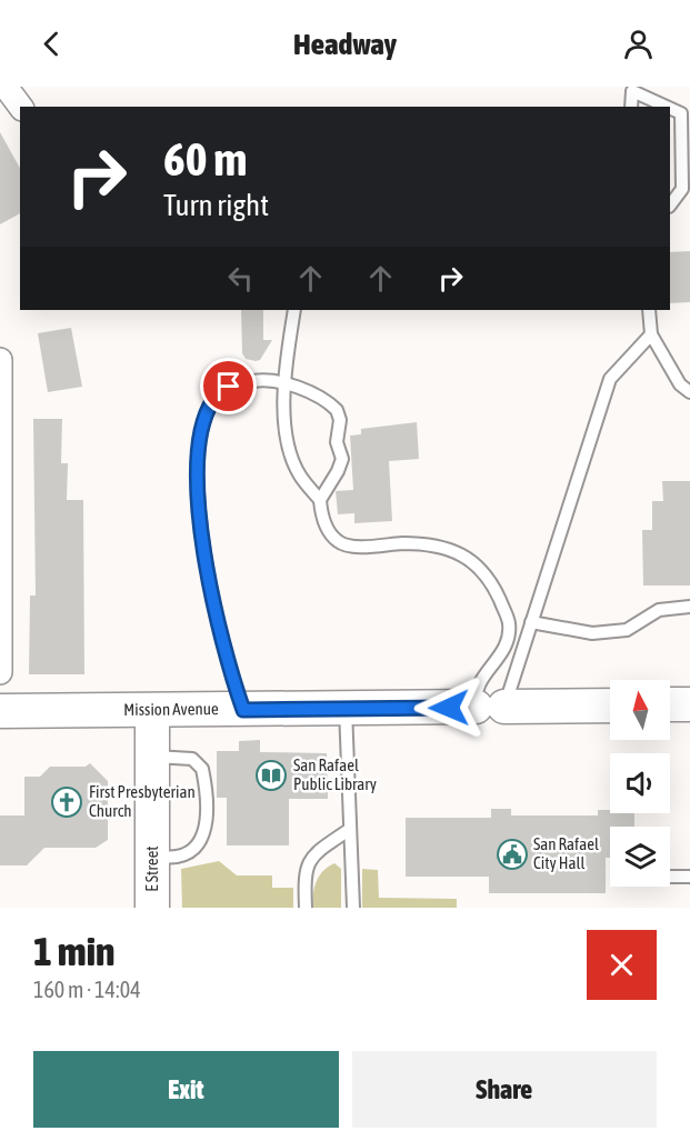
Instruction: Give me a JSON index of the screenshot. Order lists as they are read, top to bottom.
{
  "streets": {
    "street": ["Mission Avenue", "E Street"]
  },
  "crossings": [
    ["Mission Avenue", "E Street"]
  ],
  "places": {
    "library": ["San Rafael Public Library"],
    "church": ["First Presbyterian Church"],
    "public building": ["San Rafael City Hall"]
  },
  "north": "top",
  "page": {
    "header": "Headway",
    "turn": ["60 m", "Turn right"],
    "heading": ["1 min", "160 m · 14:04"],
    "buttons": ["Exit", "Share"]
  }
}
